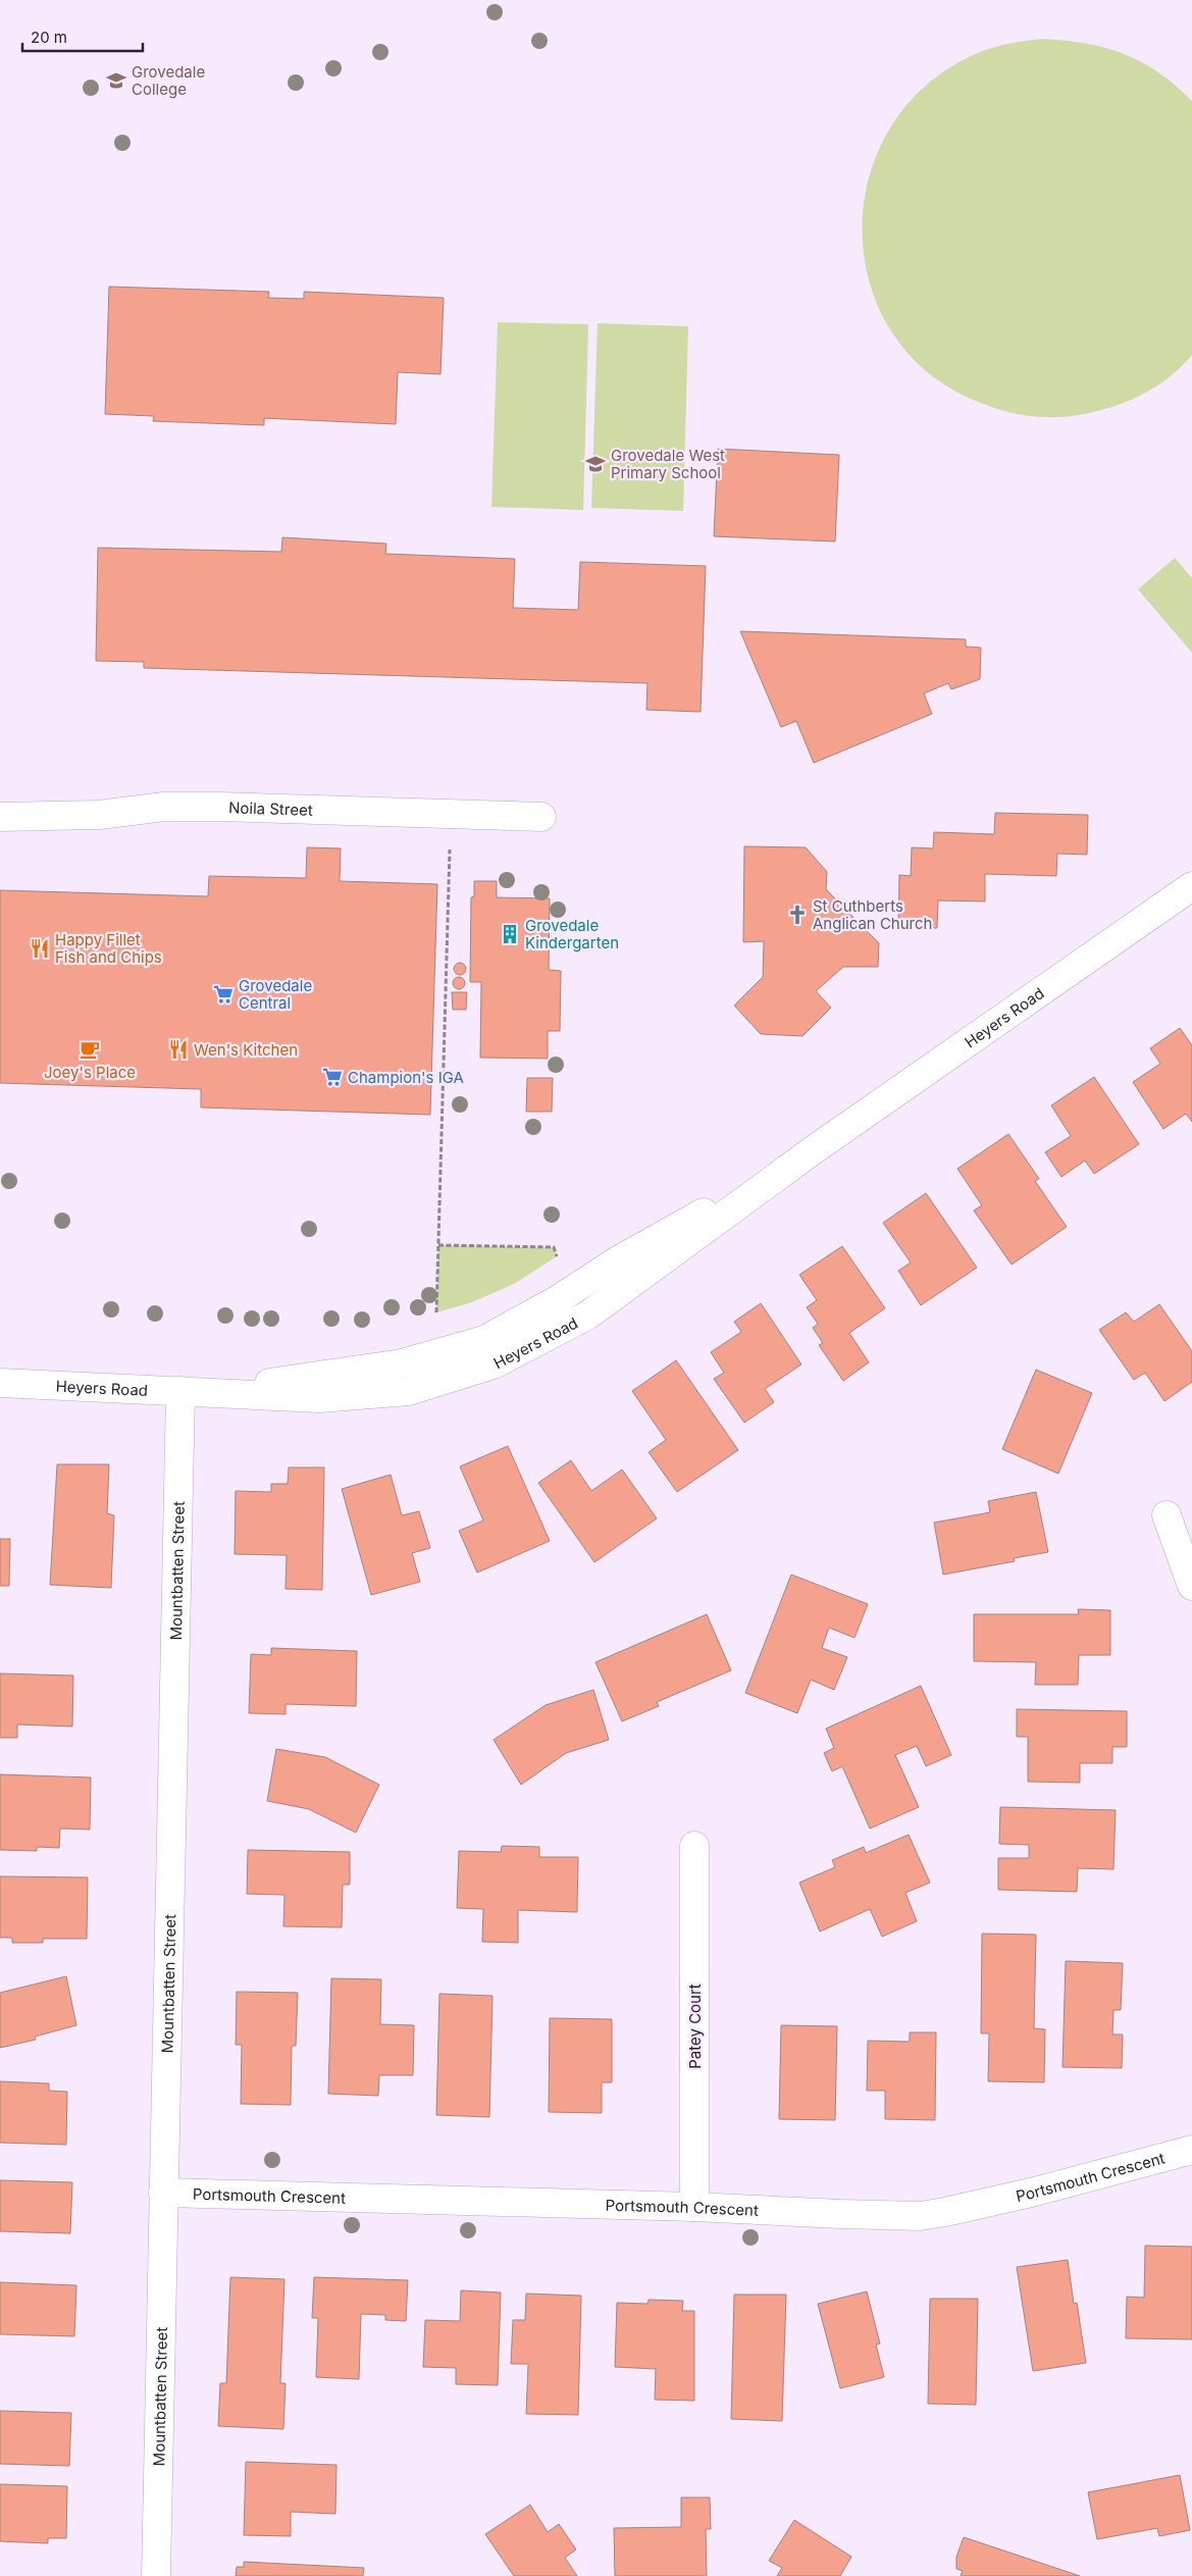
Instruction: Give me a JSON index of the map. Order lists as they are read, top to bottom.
{
  "streets": {
    "street": [
      "Noila Street",
      "Heyers Road",
      "Mountbatten Street",
      "Patey Court",
      "Portsmouth Crescent"
    ]
  },
  "crossings": [
    ["Heyers Road", "Mountbatten Street"],
    ["Mountbatten Street", "Portsmouth Crescent"],
    ["Patey Court", "Portsmouth Crescent"]
  ],
  "places": {
    "school or university": ["Grovedale College", "Grovedale West Primary School"],
    "church": ["St Cuthberts Anglican Church"],
    "building": ["Grovedale Kindergarten"],
    "restaurant": ["Happy Fillet Fish and Chips", "Wen's Kitchen"],
    "supermarket": ["Grovedale Central", "Champion's IGA"],
    "cafe": ["Joey's Place"]
  },
  "scale_bar": "20 m"
}
